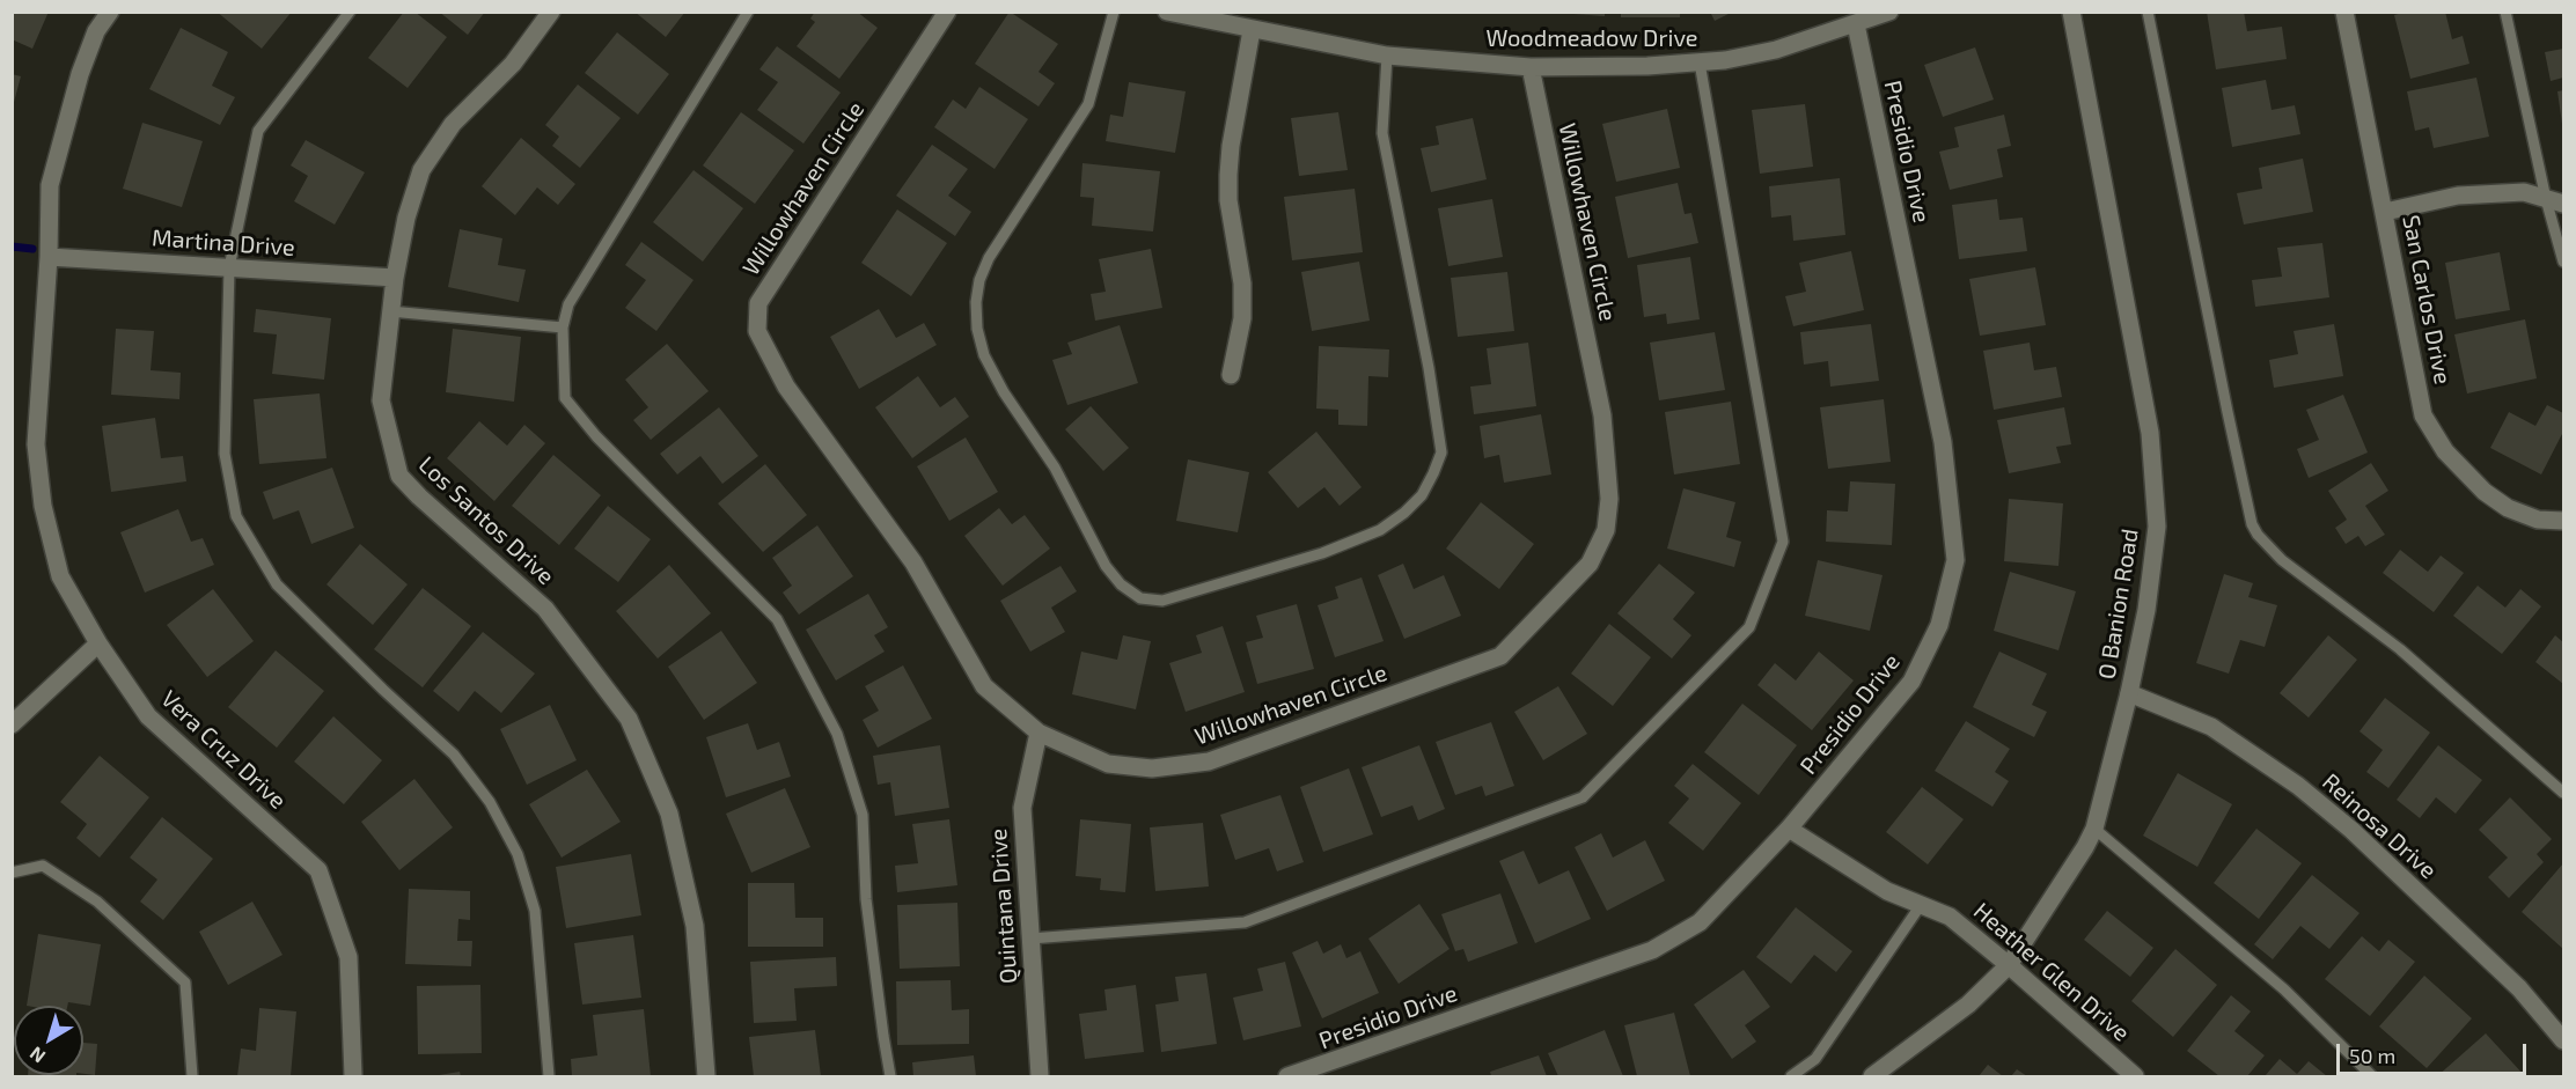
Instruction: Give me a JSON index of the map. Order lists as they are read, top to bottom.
{
  "streets": {
    "street": [
      "Woodmeadow Drive",
      "Presidio Drive",
      "Willowhaven Circle",
      "Martina Drive",
      "San Carlos Drive",
      "Los Santos Drive",
      "O Banion Road",
      "Vera Cruz Drive",
      "Reinosa Drive",
      "Quintana Drive",
      "Heather Glen Drive"
    ]
  },
  "crossings": [
    ["Woodmeadow Drive", "Presidio Drive"],
    ["Woodmeadow Drive", "Willowhaven Circle"],
    ["Presidio Drive", "Heather Glen Drive"],
    ["Willowhaven Circle", "Quintana Drive"],
    ["Martina Drive", "Los Santos Drive"],
    ["Martina Drive", "Vera Cruz Drive"],
    ["O Banion Road", "Reinosa Drive"],
    ["O Banion Road", "Heather Glen Drive"]
  ],
  "scale_bar": "50 m",
  "north": "bottom left"
}
